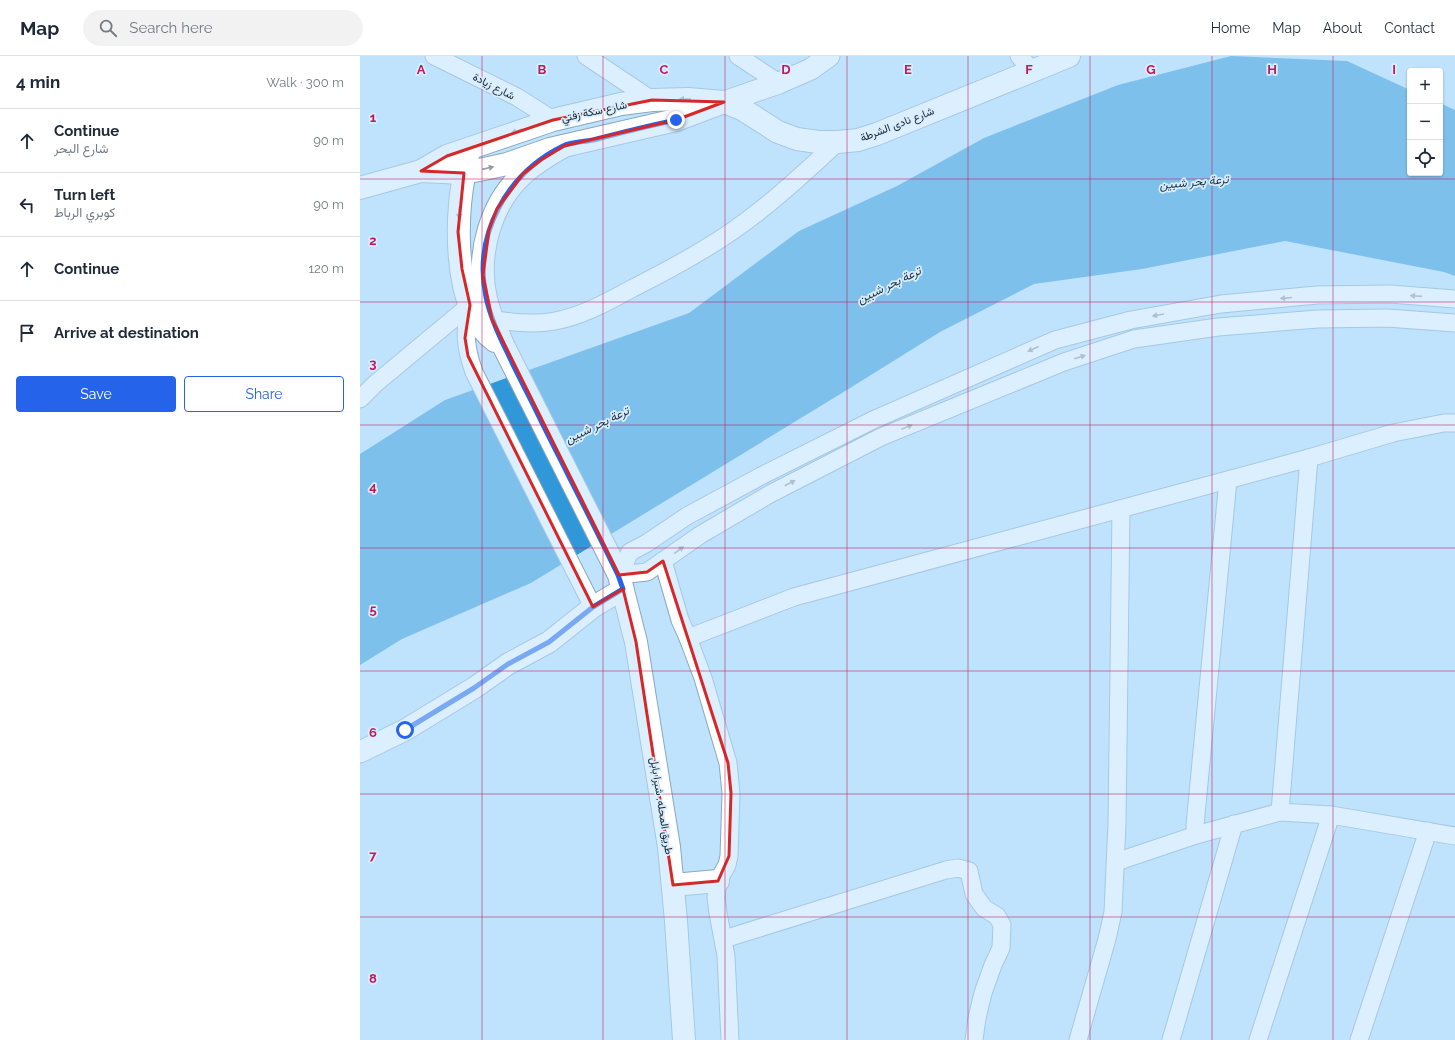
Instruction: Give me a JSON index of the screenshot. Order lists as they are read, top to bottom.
{
  "streets": {
    "main road": ["شارع سكة زفتي", "شارع نادى الشرطة", "طريق المحله, شبرا بابل"],
    "street": ["شارع زيادة"]
  },
  "crossings": [
    ["شارع زيادة", "شارع سكة زفتي"],
    ["شارع سكة زفتي", "شارع نادى الشرطة"]
  ],
  "water": ["ترعة بحر شبين"],
  "page": {
    "header": "Map",
    "search": "Search here",
    "nav": [
      "Home",
      "Map",
      "About",
      "Contact"
    ],
    "heading": ["4 min", "Walk · 300 m"],
    "map_buttons": ["+", "−"],
    "list": [
      ["Continue", "شارع البحر", "90 m"],
      ["Turn left", "كوبري الرباط", "90 m"],
      ["Continue", "120 m"],
      "Arrive at destination"
    ],
    "buttons": ["Save", "Share"]
  },
  "grid": {
    "columns": [
      "A",
      "B",
      "C",
      "D",
      "E",
      "F",
      "G",
      "H",
      "I"
    ],
    "rows": [
      "1",
      "2",
      "3",
      "4",
      "5",
      "6",
      "7",
      "8"
    ]
  }
}
